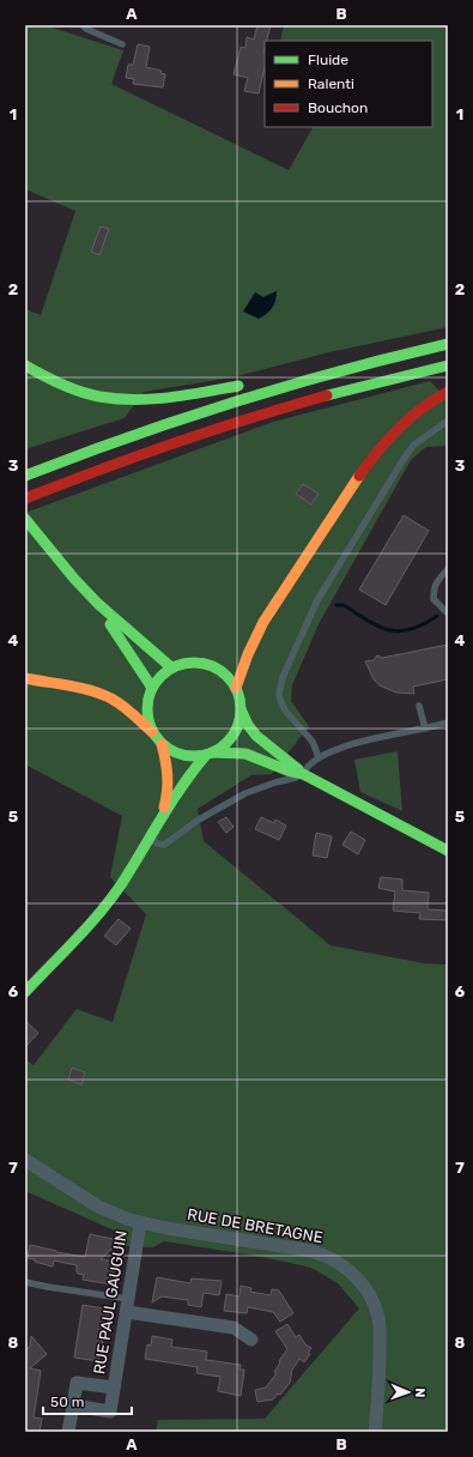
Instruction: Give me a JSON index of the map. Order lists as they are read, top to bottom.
{
  "streets": {
    "street": ["RUE DE BRETAGNE", "RUE PAUL GAUGUIN"]
  },
  "crossings": [
    ["RUE DE BRETAGNE", "RUE PAUL GAUGUIN"]
  ],
  "legend": ["Fluide", "Ralenti", "Bouchon"],
  "scale_bar": "50 m",
  "north": "right",
  "grid": {
    "columns": ["A", "B"],
    "rows": [
      "1",
      "2",
      "3",
      "4",
      "5",
      "6",
      "7",
      "8"
    ]
  }
}
